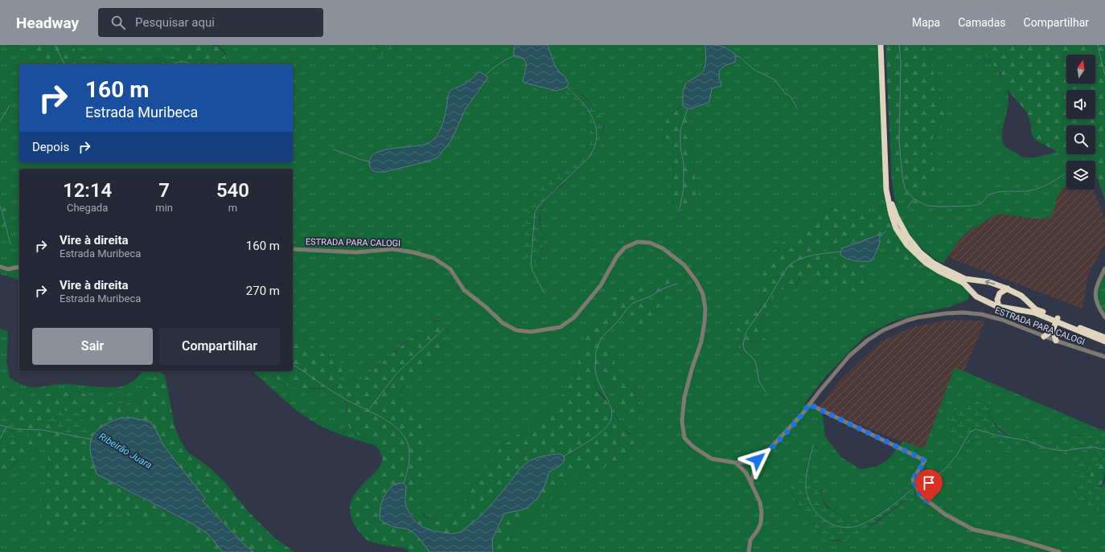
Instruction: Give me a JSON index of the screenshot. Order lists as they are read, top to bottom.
{
  "streets": {
    "street": ["ESTRADA PARA CALOGI"]
  },
  "water": ["Ribeirão Juara"],
  "north": "top",
  "page": {
    "header": "Headway",
    "search": "Pesquisar aqui",
    "nav": ["Mapa", "Camadas", "Compartilhar"],
    "turn": ["160 m", "Estrada Muribeca"],
    "then": "Depois",
    "eta": [
      "12:14",
      "Chegada",
      "7",
      "min",
      "540",
      "m"
    ],
    "list": [
      {
        "name": "Vire à direita",
        "note": "Estrada Muribeca",
        "value": "160 m"
      },
      {
        "name": "Vire à direita",
        "note": "Estrada Muribeca",
        "value": "270 m"
      }
    ],
    "buttons": ["Sair", "Compartilhar"]
  }
}
